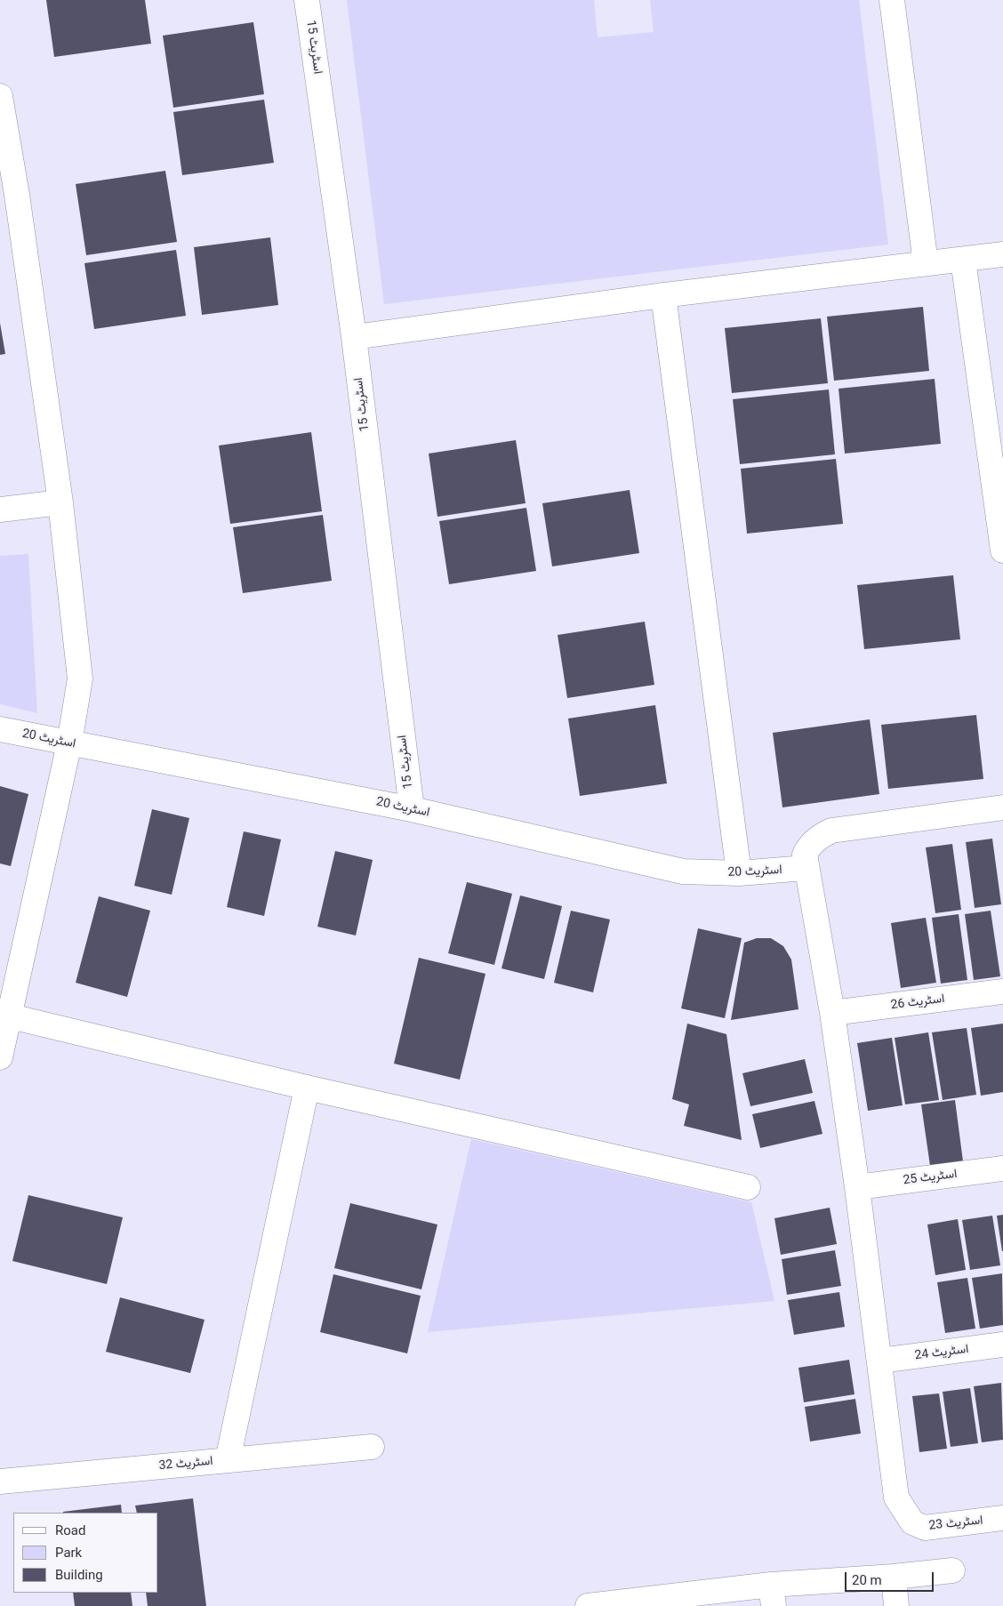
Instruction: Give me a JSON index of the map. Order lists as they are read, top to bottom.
{
  "streets": {
    "street": [
      "اسٹریٹ 15",
      "اسٹریٹ 20",
      "اسٹریٹ 26",
      "اسٹریٹ 25",
      "اسٹریٹ 24",
      "اسٹریٹ 32",
      "اسٹریٹ 23"
    ]
  },
  "crossings": [
    ["اسٹریٹ 15", "اسٹریٹ 20"],
    ["اسٹریٹ 24", "اسٹریٹ 23"]
  ],
  "legend": ["Road", "Park", "Building"],
  "scale_bar": "20 m"
}
